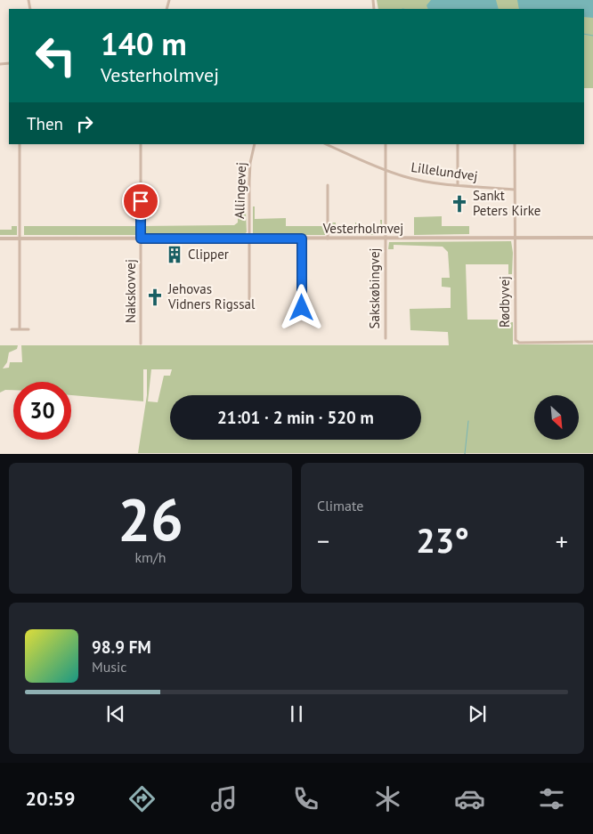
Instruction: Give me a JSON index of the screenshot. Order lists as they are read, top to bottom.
{
  "streets": {
    "street": [
      "Lillelundvej",
      "Allingevej",
      "Vesterholmvej",
      "Sakskøbingvej",
      "Nakskovvej",
      "Rødbyvej"
    ]
  },
  "crossings": [
    ["Lillelundvej", "Sakskøbingvej"],
    ["Allingevej", "Vesterholmvej"],
    ["Vesterholmvej", "Sakskøbingvej"],
    ["Vesterholmvej", "Nakskovvej"],
    ["Vesterholmvej", "Rødbyvej"]
  ],
  "places": {
    "church": ["Sankt Peters Kirke", "Jehovas Vidners Rigssal"],
    "building": ["Clipper"]
  },
  "north": "bottom right",
  "page": {
    "turn": ["140 m", "Vesterholmvej"],
    "then": "Then",
    "limit": "30",
    "trip": "21:01 · 2 min · 520 m",
    "tile": [
      ["26", "km/h"],
      "Climate"
    ],
    "heat": ["−", "23°", "+"],
    "song": ["98.9 FM", "Music"],
    "tabs": "20:59"
  }
}
